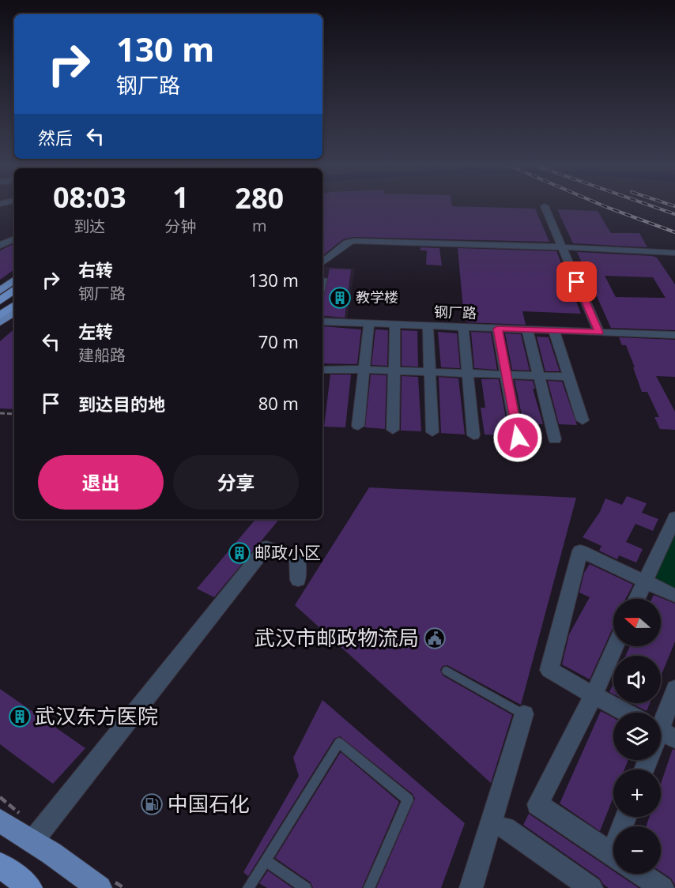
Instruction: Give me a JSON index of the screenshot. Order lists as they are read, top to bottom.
{
  "streets": {
    "street": ["钢厂路"]
  },
  "places": {
    "building": ["教学楼", "邮政小区", "武汉东方医院"],
    "public building": ["武汉市邮政物流局"],
    "fuel station": ["中国石化"]
  },
  "north": "left",
  "page": {
    "turn": ["130 m", "钢厂路"],
    "then": "然后",
    "eta": [
      "08:03",
      "到达",
      "1",
      "分钟",
      "280",
      "m"
    ],
    "list": [
      {
        "name": "右转",
        "note": "钢厂路",
        "value": "130 m"
      },
      {
        "name": "左转",
        "note": "建船路",
        "value": "70 m"
      },
      {
        "name": "到达目的地",
        "value": "80 m"
      }
    ],
    "buttons": ["退出", "分享"],
    "map_buttons": ["+", "−"]
  }
}
